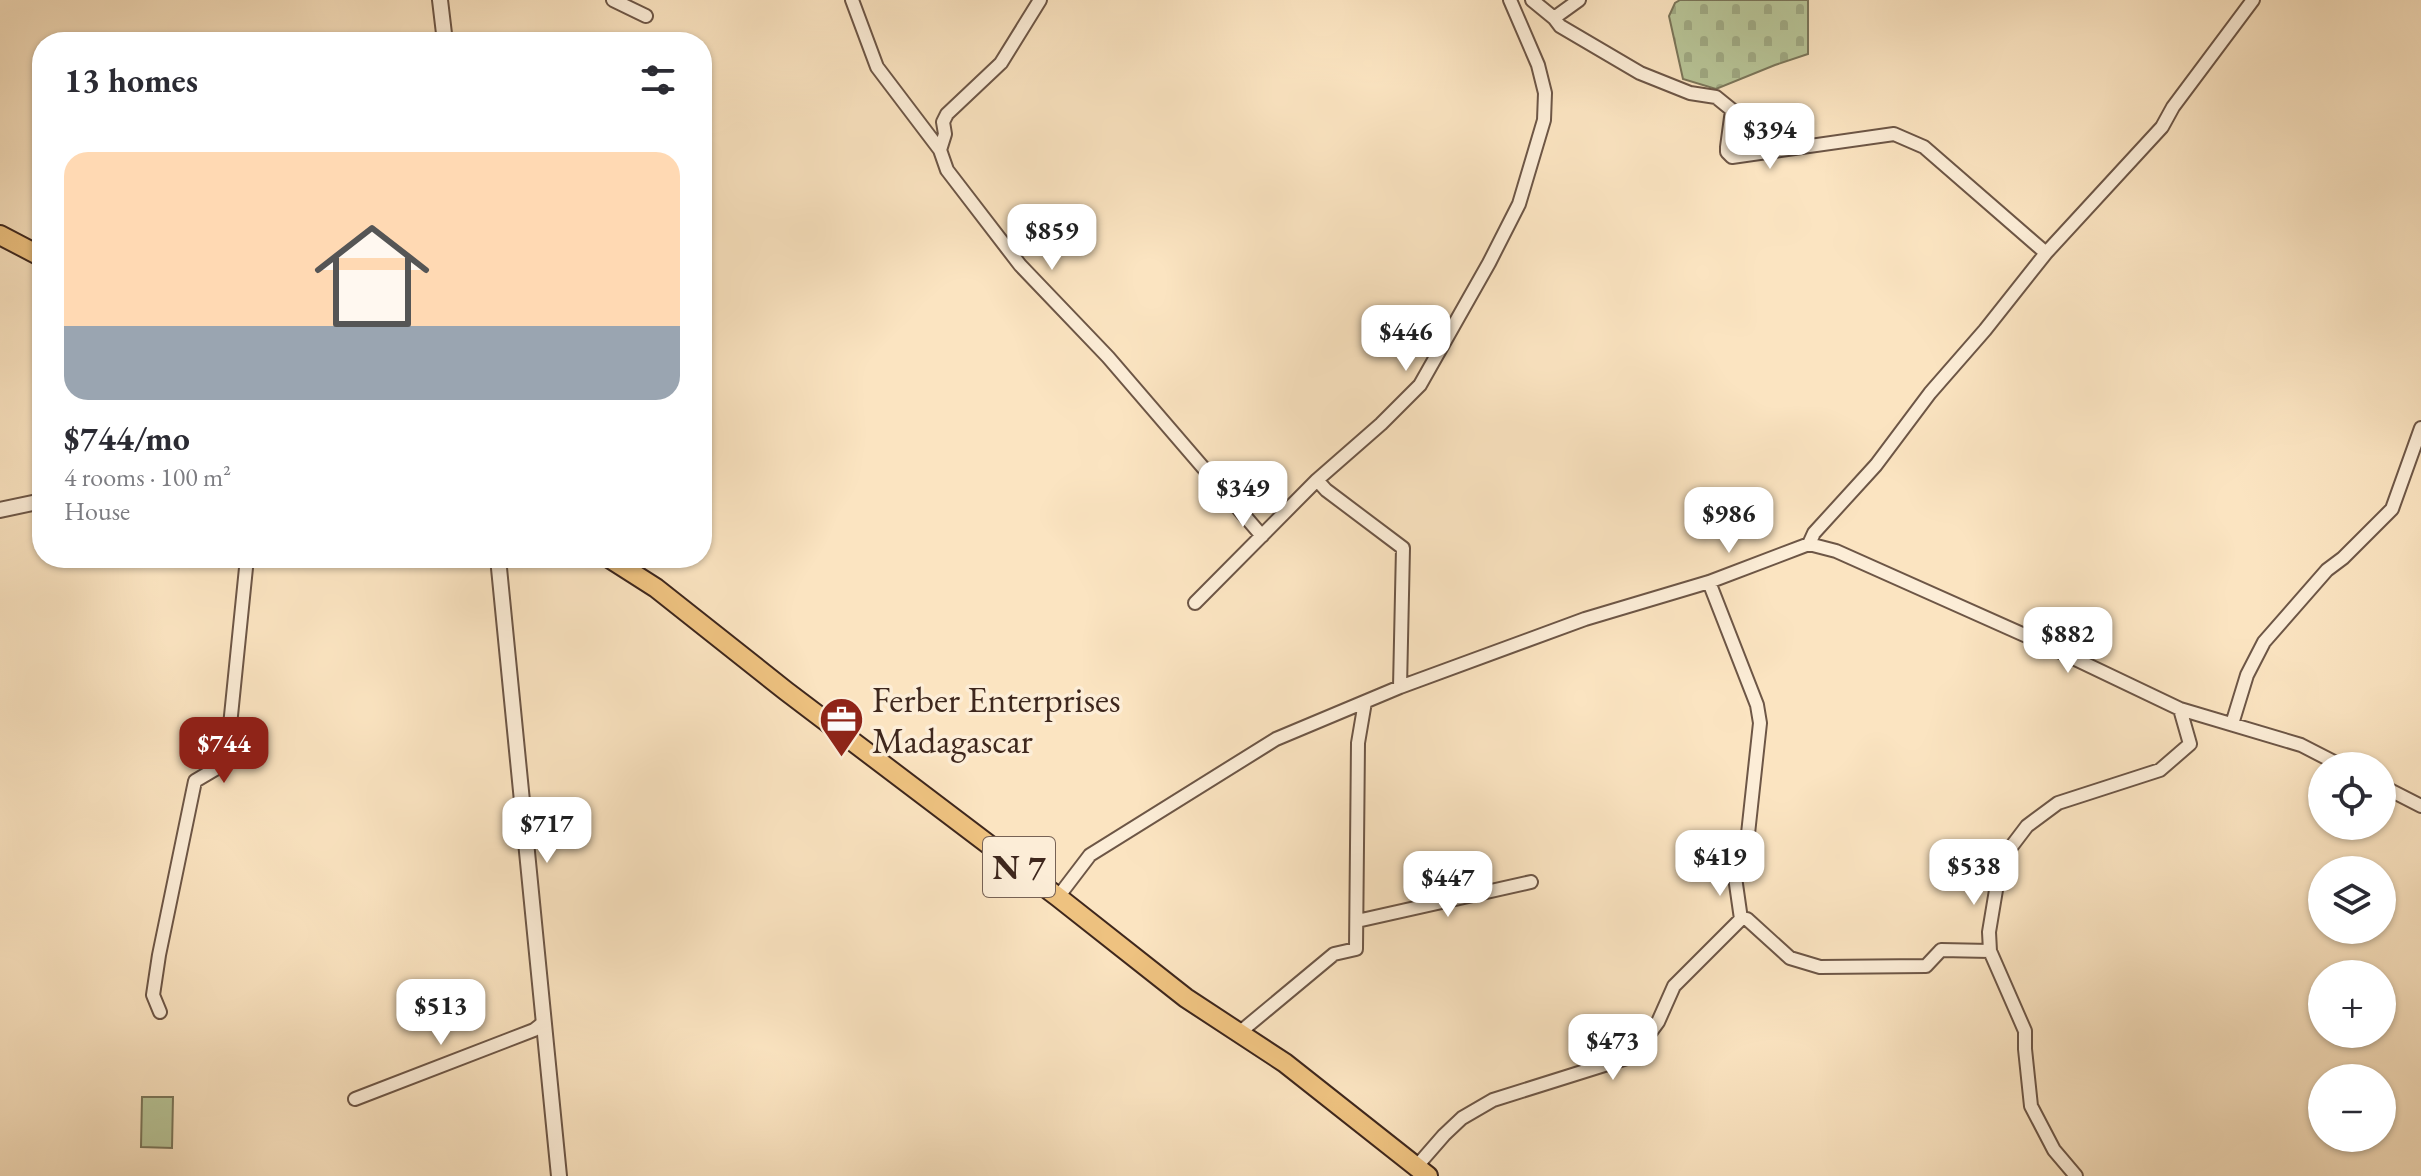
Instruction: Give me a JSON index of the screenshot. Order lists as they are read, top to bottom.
{
  "streets": {
    "main road": ["N 7"]
  },
  "places": {
    "office": ["Ferber Enterprises Madagascar"]
  },
  "page": {
    "heading": "13 homes",
    "price": [
      "$394",
      "$859",
      "$446",
      "$349",
      "$986",
      "$882",
      "$744",
      "$717",
      "$419",
      "$538",
      "$447",
      "$513",
      "$473"
    ],
    "list": [
      {
        "name": "$744/mo",
        "note": "4 rooms · 100 m² · House"
      }
    ],
    "map_buttons": ["+", "−"]
  }
}
